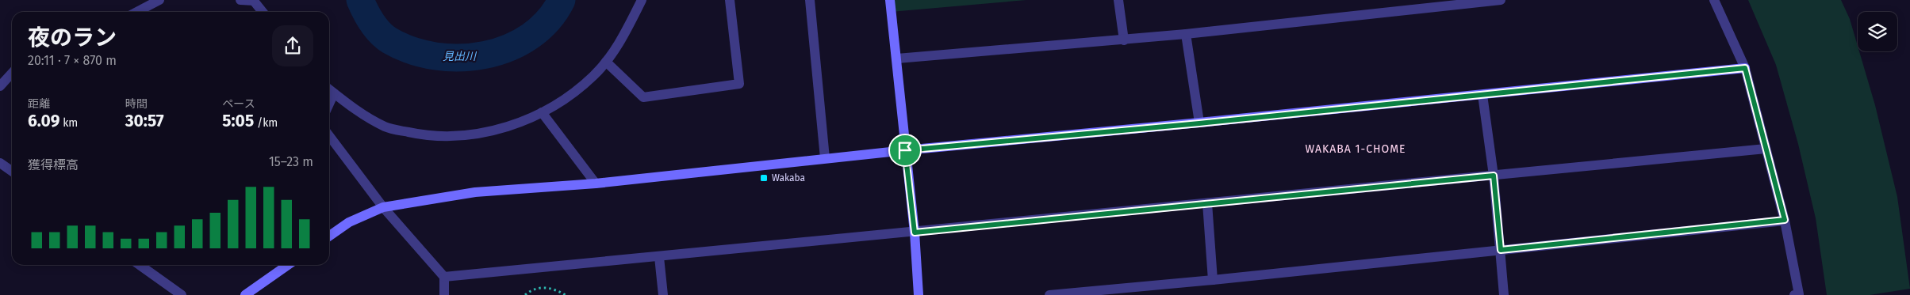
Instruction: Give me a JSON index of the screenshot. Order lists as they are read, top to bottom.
{
  "districts": ["WAKABA 1-CHOME"],
  "water": ["見出川"],
  "places": {
    "transit": ["Wakaba"]
  },
  "page": {
    "heading": ["夜のラン", "20:11 · 7 × 870 m"],
    "stats": [
      ["距離", "6.09 km"],
      ["時間", "30:57"],
      ["ペース", "5:05 /km"]
    ],
    "chart": ["獲得標高", "15–23 m"]
  }
}
